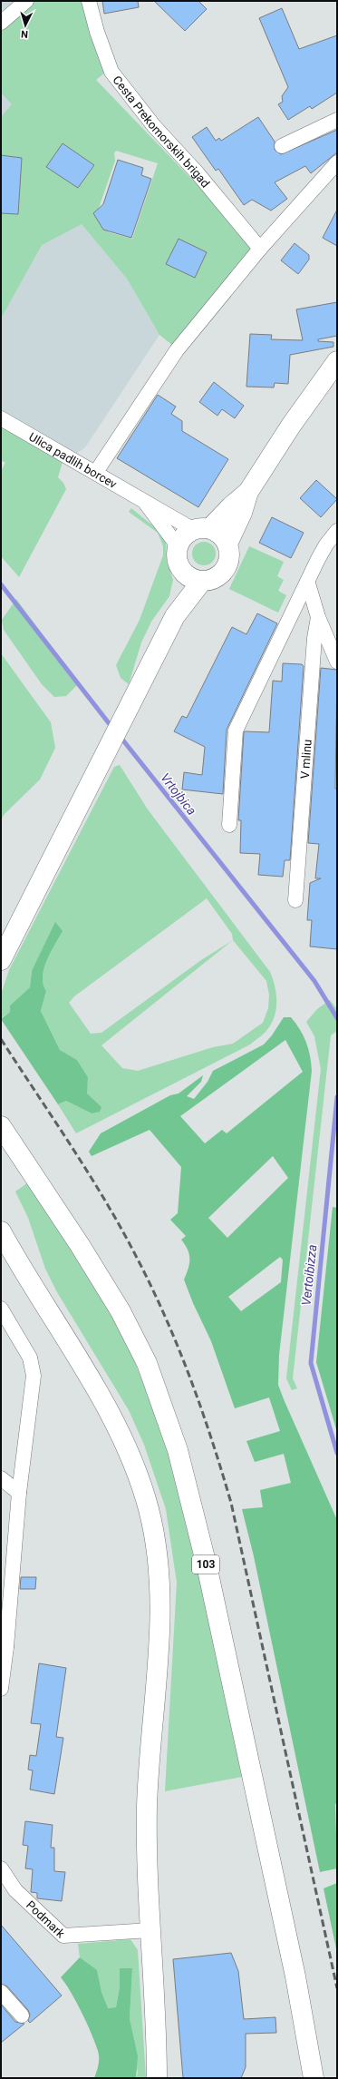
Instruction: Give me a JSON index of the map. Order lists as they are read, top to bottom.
{
  "streets": {
    "street": [
      "Cesta Prekomorskih brigad",
      "Ulica padlih borcev",
      "V mlinu",
      "103",
      "Podmark"
    ]
  },
  "water": ["Vrtojbica", "Vertoibizza"],
  "north": "bottom"
}
